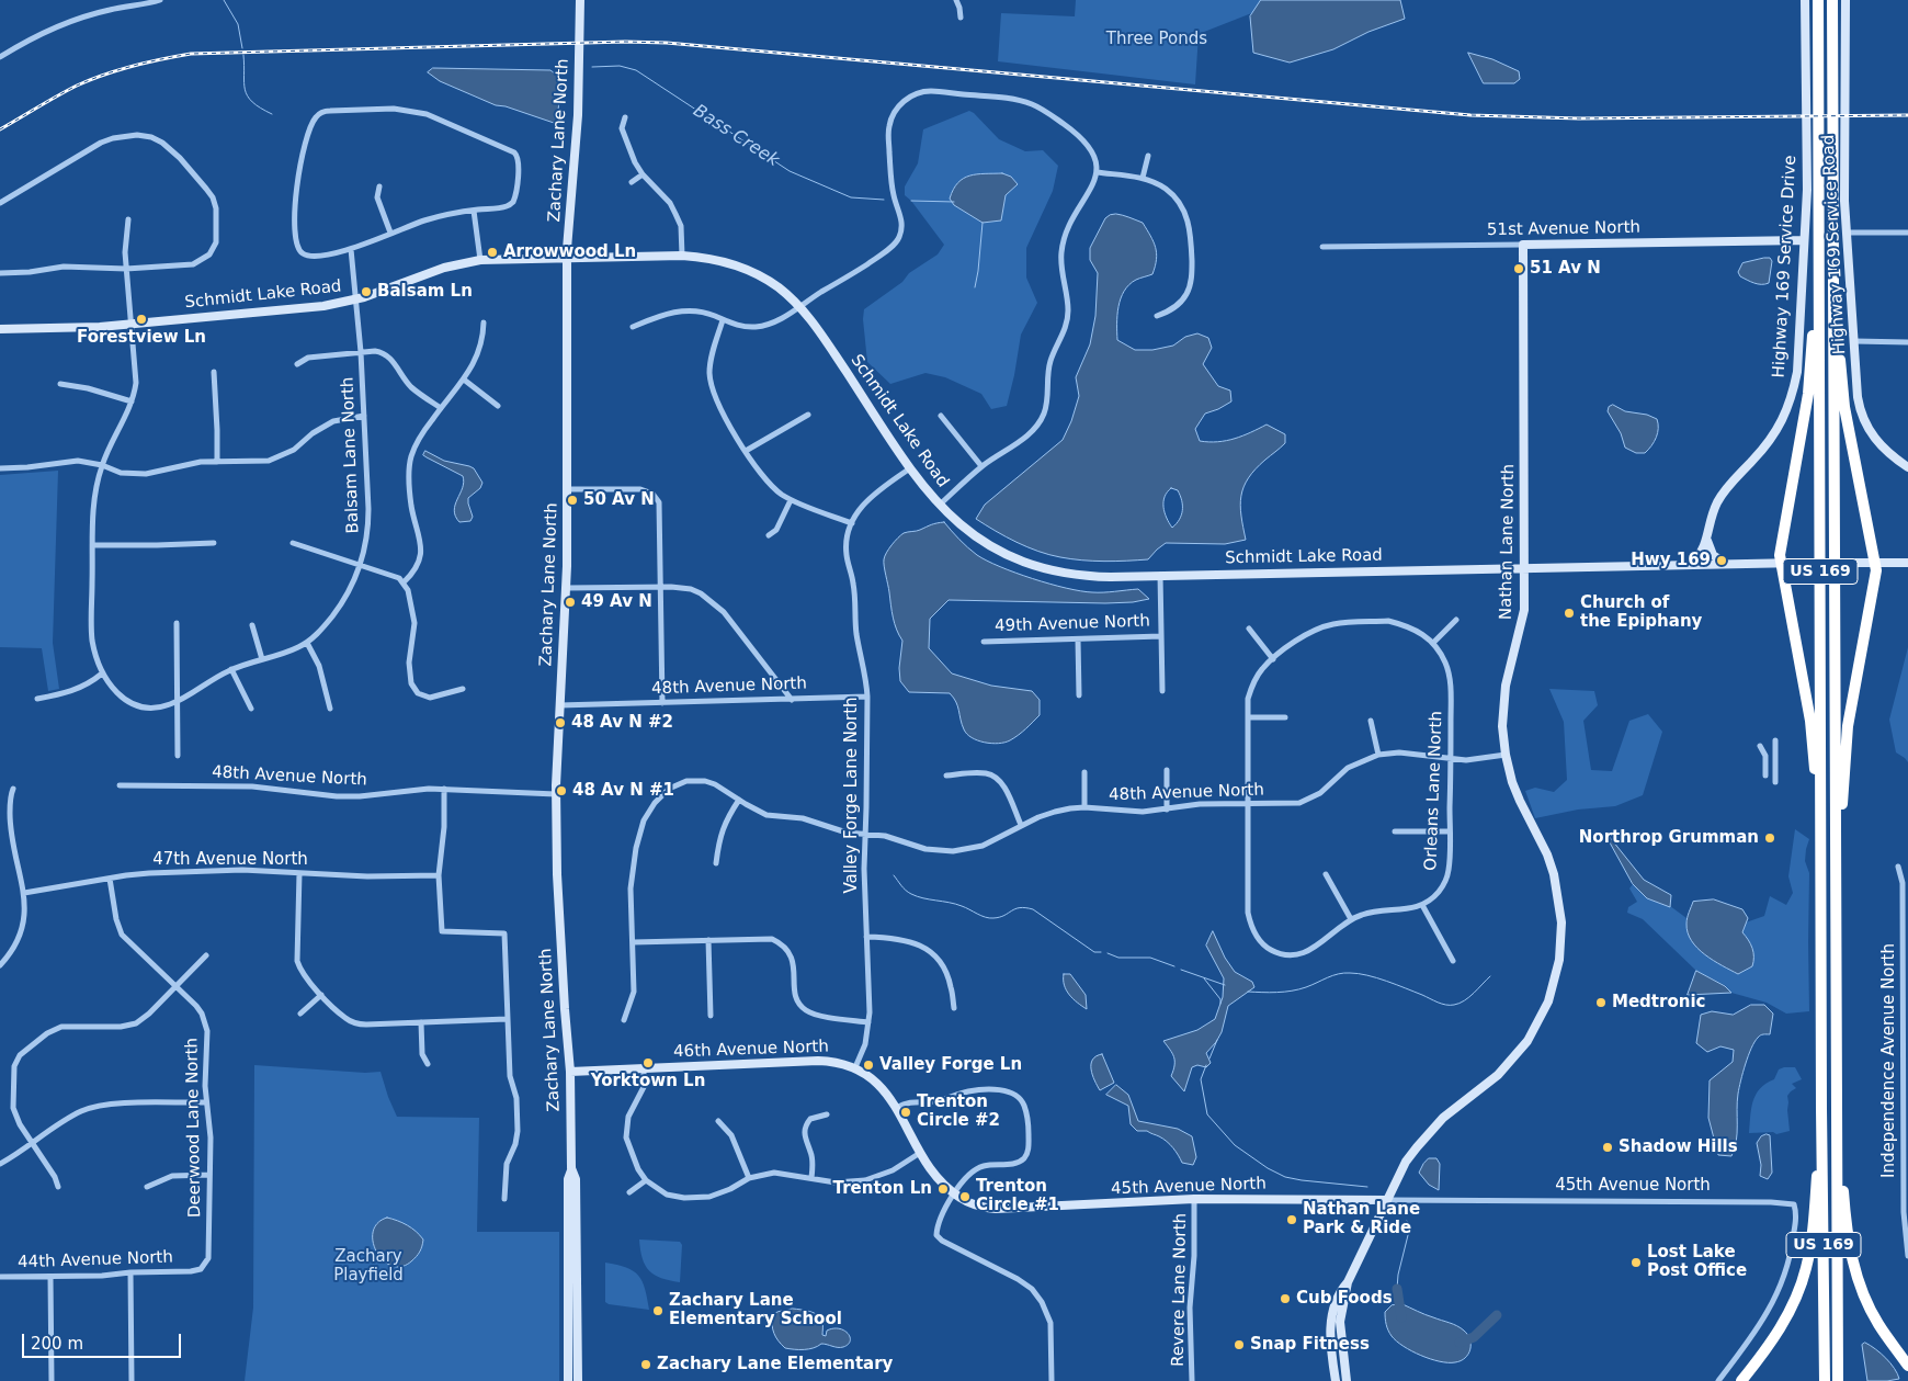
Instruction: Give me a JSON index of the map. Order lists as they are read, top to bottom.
{
  "streets": {
    "highway": ["US 169"],
    "street": [
      "Zachary Lane North",
      "51st Avenue North",
      "Highway 169 Service Road",
      "Highway 169 Service Drive",
      "Schmidt Lake Road",
      "Balsam Lane North",
      "Nathan Lane North",
      "49th Avenue North",
      "48th Avenue North",
      "Orleans Lane North",
      "Valley Forge Lane North",
      "47th Avenue North",
      "46th Avenue North",
      "Independence Avenue North",
      "Deerwood Lane North",
      "45th Avenue North",
      "44th Avenue North",
      "Revere Lane North"
    ]
  },
  "crossings": [
    ["Zachary Lane North", "Schmidt Lake Road"],
    ["Zachary Lane North", "48th Avenue North"],
    ["Zachary Lane North", "46th Avenue North"],
    ["51st Avenue North", "Highway 169 Service Drive"],
    ["51st Avenue North", "Nathan Lane North"],
    ["Schmidt Lake Road", "Balsam Lane North"],
    ["Schmidt Lake Road", "Nathan Lane North"],
    ["Schmidt Lake Road", "Valley Forge Lane North"],
    ["Nathan Lane North", "48th Avenue North"],
    ["Nathan Lane North", "45th Avenue North"],
    ["48th Avenue North", "Orleans Lane North"],
    ["48th Avenue North", "Valley Forge Lane North"],
    ["Valley Forge Lane North", "46th Avenue North"],
    ["47th Avenue North", "Deerwood Lane North"],
    ["46th Avenue North", "45th Avenue North"],
    ["Deerwood Lane North", "44th Avenue North"],
    ["45th Avenue North", "Revere Lane North"]
  ],
  "water": ["Bass Creek"],
  "parks": ["Three Ponds", "Zachary Playfield"],
  "places": [
    "Arrowwood Ln",
    "51 Av N",
    "Balsam Ln",
    "Forestview Ln",
    "50 Av N",
    "Hwy 169",
    "49 Av N",
    "Church of the Epiphany",
    "48 Av N #2",
    "48 Av N #1",
    "Northrop Grumman",
    "Medtronic",
    "Yorktown Ln",
    "Valley Forge Ln",
    "Trenton Circle #2",
    "Shadow Hills",
    "Trenton Ln",
    "Trenton Circle #1",
    "Nathan Lane Park & Ride",
    "Lost Lake Post Office",
    "Cub Foods",
    "Zachary Lane Elementary School",
    "Snap Fitness",
    "Zachary Lane Elementary"
  ],
  "scale_bar": "200 m"
}
